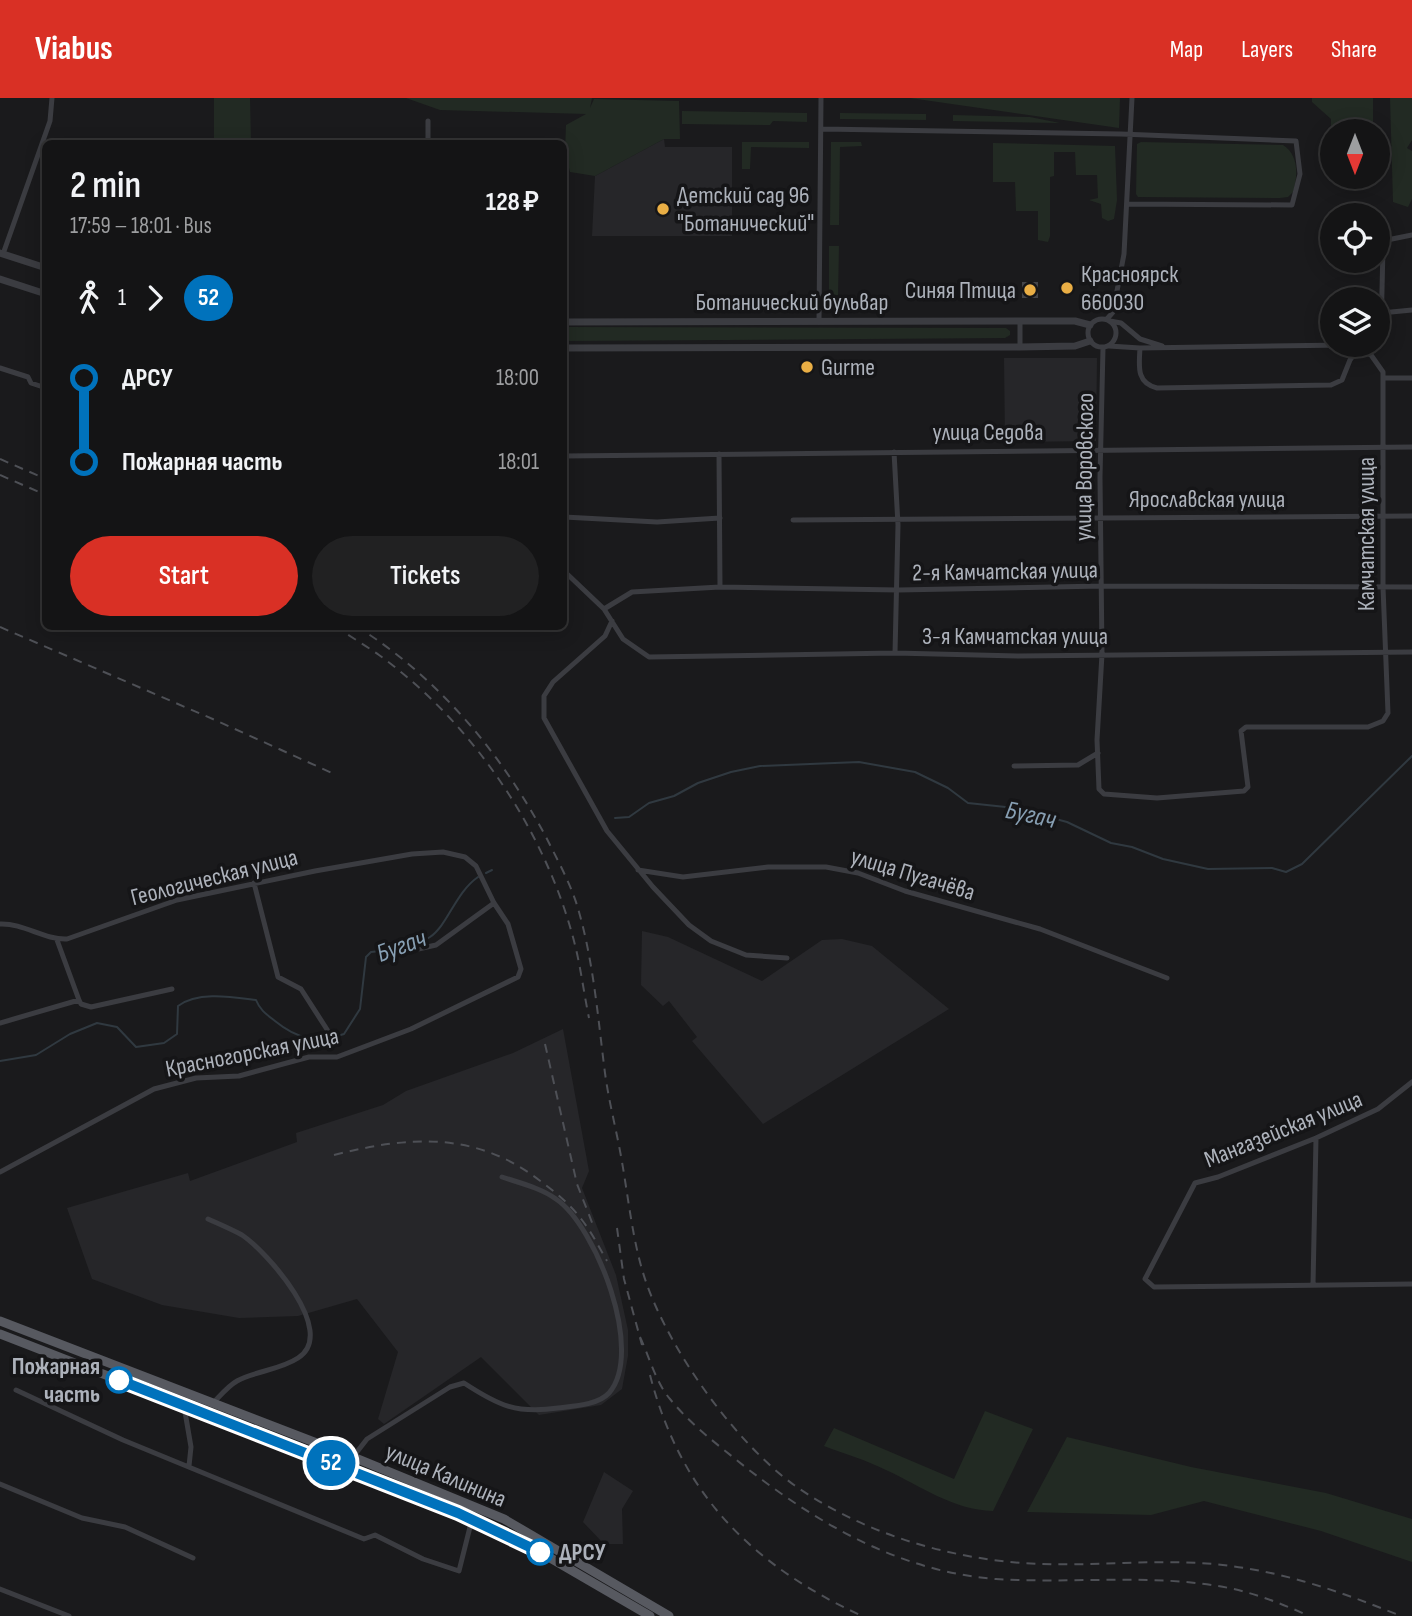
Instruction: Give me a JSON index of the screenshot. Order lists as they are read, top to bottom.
{
  "streets": {
    "main road": ["улица Калинина"],
    "street": [
      "Ботанический бульвар",
      "улица Седова",
      "улица Воровского",
      "Ярославская улица",
      "Камчатская улица",
      "2-я Камчатская улица",
      "3-я Камчатская улица",
      "улица Пугачёва",
      "Геологическая улица",
      "Красногорская улица",
      "Мангазейская улица"
    ]
  },
  "crossings": [
    ["Ботанический бульвар", "улица Воровского"],
    ["улица Седова", "улица Воровского"],
    ["улица Седова", "Камчатская улица"],
    ["улица Воровского", "Ярославская улица"],
    ["улица Воровского", "Камчатская улица"],
    ["улица Воровского", "2-я Камчатская улица"],
    ["улица Воровского", "3-я Камчатская улица"],
    ["Ярославская улица", "Камчатская улица"],
    ["Камчатская улица", "2-я Камчатская улица"],
    ["Камчатская улица", "3-я Камчатская улица"],
    ["Геологическая улица", "Красногорская улица"]
  ],
  "water": ["Бугач"],
  "places": [
    "Детский сад 96 \"Ботанический\"",
    "Красноярск 660030",
    "Синяя Птица",
    "Gurme",
    "Пожарная часть",
    "ДРСУ"
  ],
  "lines": ["bus line 52"],
  "north": "bottom",
  "page": {
    "header": "Viabus",
    "nav": ["Map", "Layers", "Share"],
    "on_map": "52",
    "heading": ["2 min", "17:59 – 18:01 · Bus", "128 ₽"],
    "legs": ["1", "52"],
    "list": [
      {
        "name": "ДРСУ",
        "value": "18:00"
      },
      {
        "name": "Пожарная часть",
        "value": "18:01"
      }
    ],
    "buttons": ["Start", "Tickets"]
  }
}
